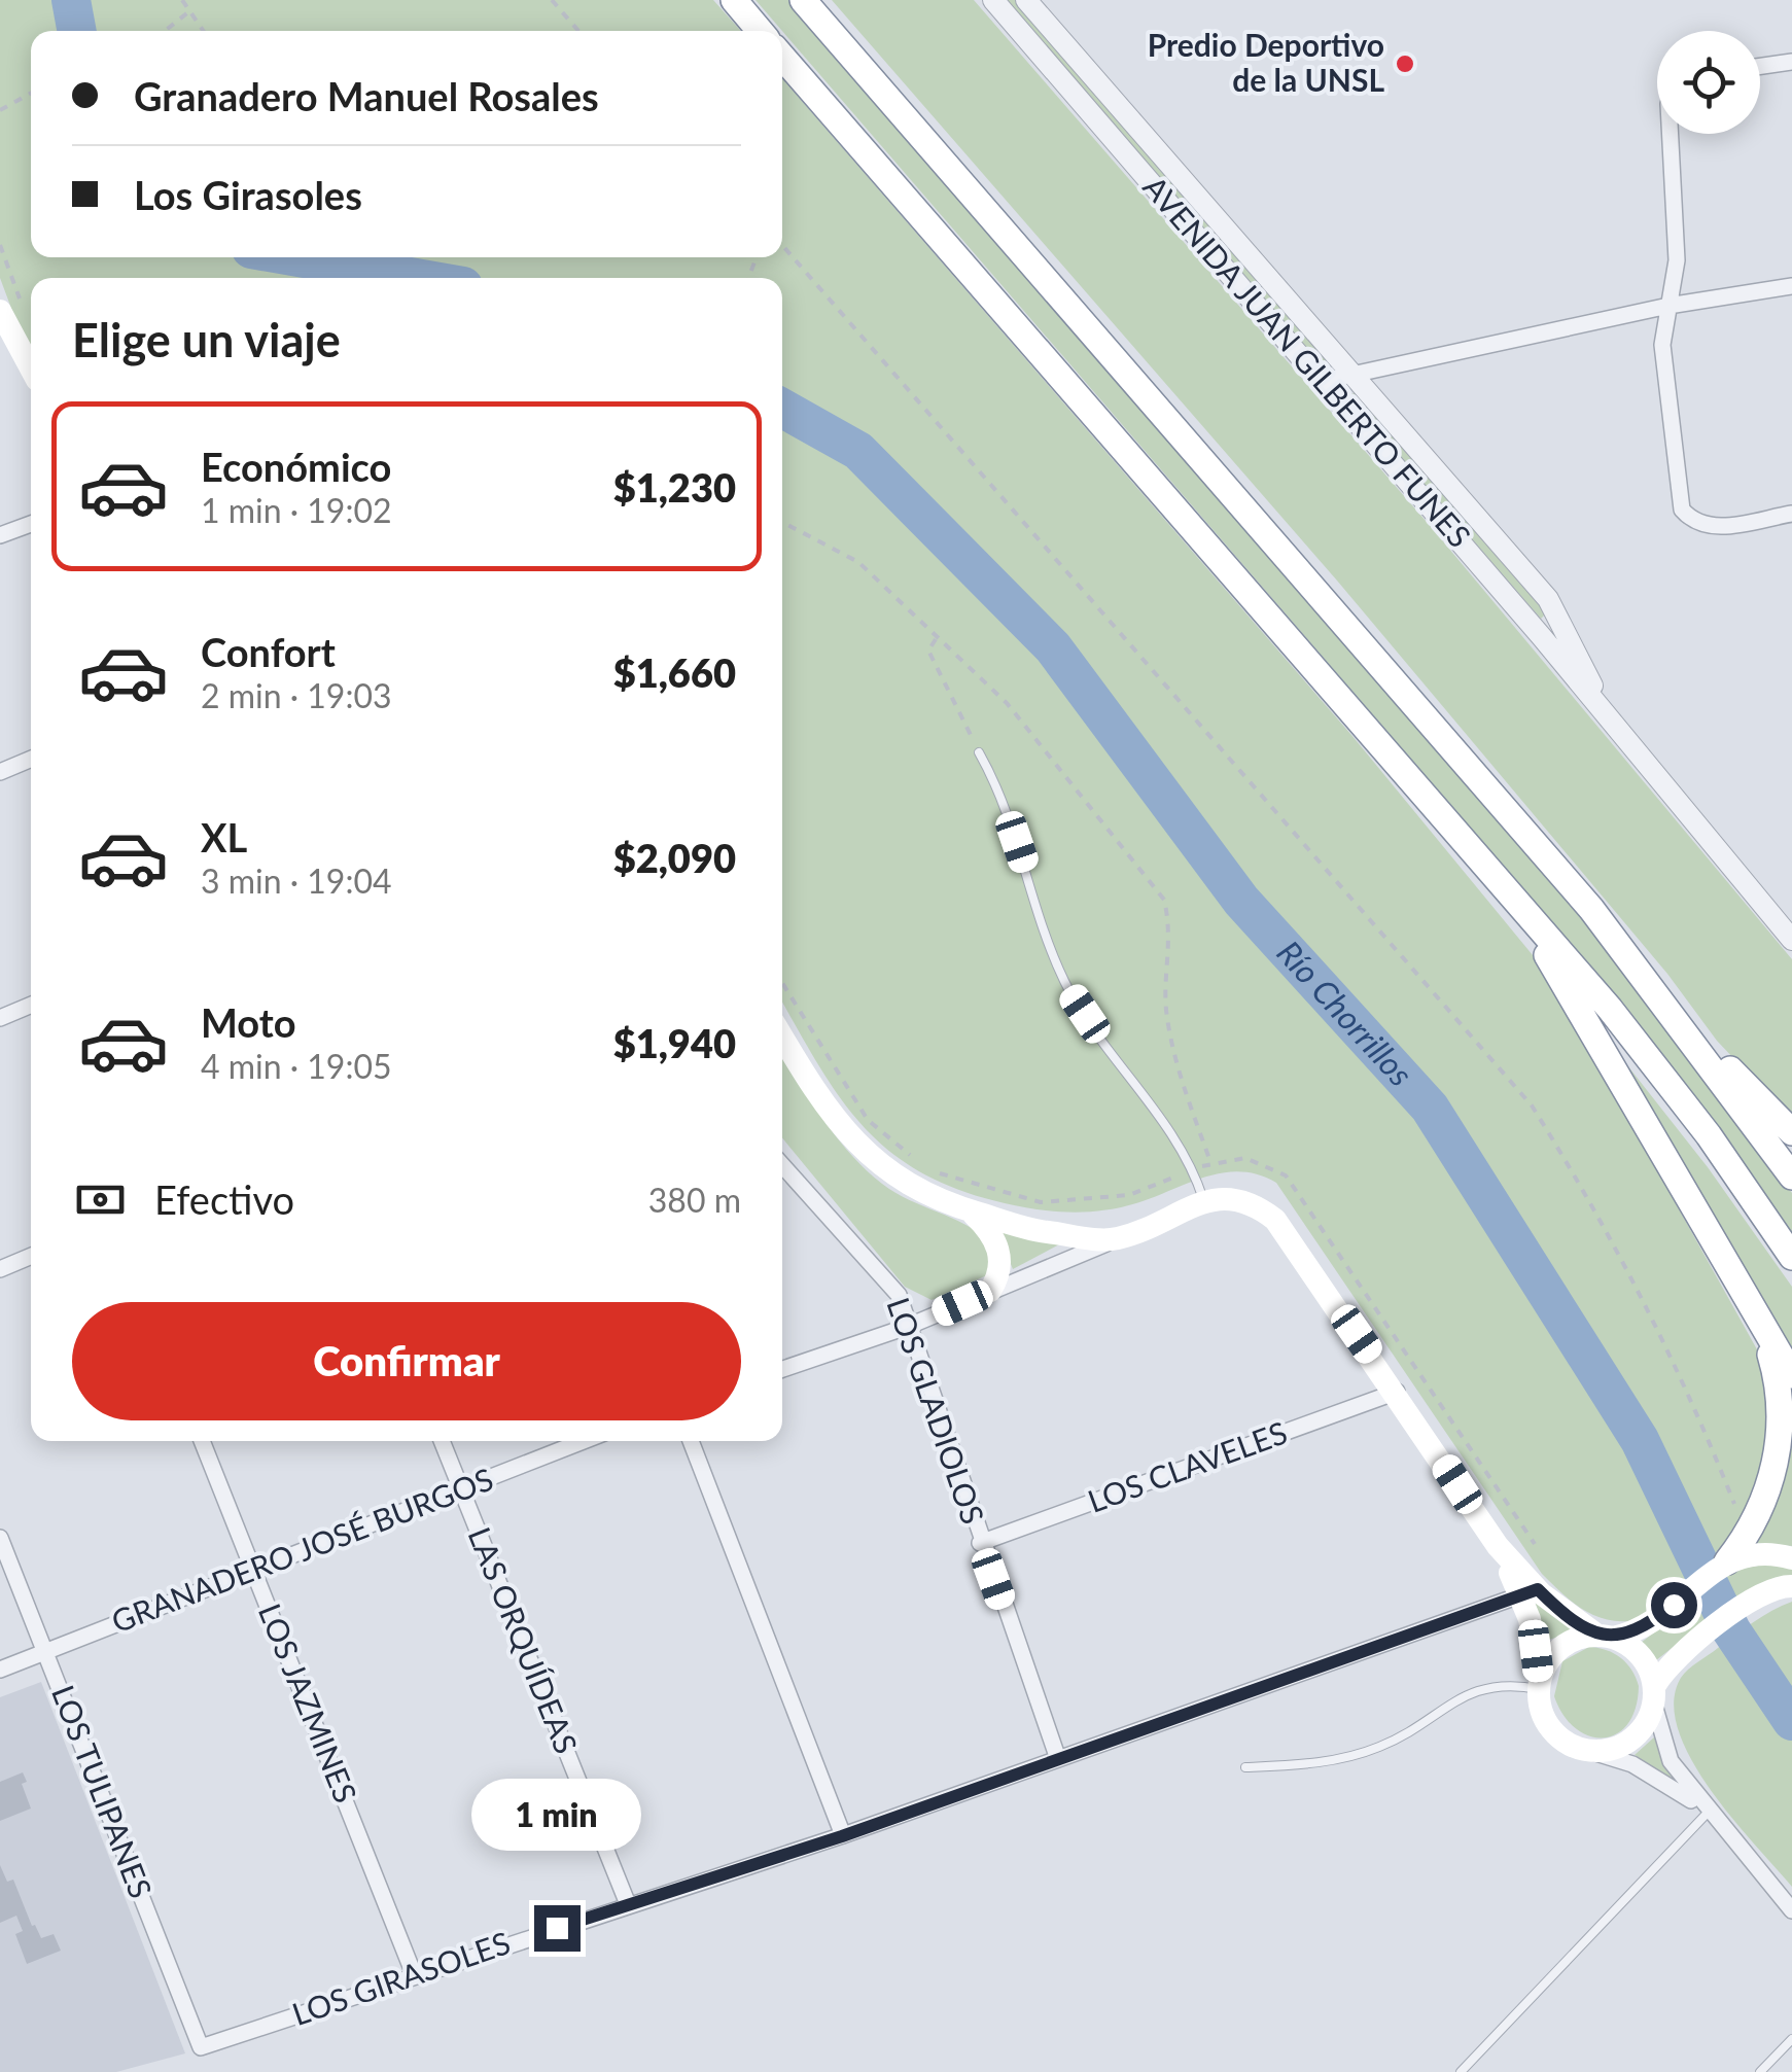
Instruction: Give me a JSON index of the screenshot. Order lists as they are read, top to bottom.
{
  "streets": {
    "street": [
      "AVENIDA JUAN GILBERTO FUNES",
      "LOS GLADIOLOS",
      "LOS CLAVELES",
      "GRANADERO JOSÉ BURGOS",
      "LAS ORQUÍDEAS",
      "LOS JAZMINES",
      "LOS TULIPANES",
      "LOS GIRASOLES"
    ]
  },
  "crossings": [
    ["LOS GLADIOLOS", "LOS CLAVELES"],
    ["LOS GLADIOLOS", "LOS GIRASOLES"],
    ["GRANADERO JOSÉ BURGOS", "LAS ORQUÍDEAS"],
    ["GRANADERO JOSÉ BURGOS", "LOS JAZMINES"],
    ["GRANADERO JOSÉ BURGOS", "LOS TULIPANES"],
    ["LAS ORQUÍDEAS", "LOS GIRASOLES"],
    ["LOS JAZMINES", "LOS GIRASOLES"],
    ["LOS TULIPANES", "LOS GIRASOLES"]
  ],
  "water": ["Río Chorrillos"],
  "places": ["Predio Deportivo de la UNSL"],
  "page": {
    "banner": ["Granadero Manuel Rosales", "Los Girasoles"],
    "heading": "Elige un viaje",
    "list": [
      {
        "name": "Económico",
        "note": "1 min · 19:02",
        "value": "$1,230"
      },
      {
        "name": "Confort",
        "note": "2 min · 19:03",
        "value": "$1,660"
      },
      {
        "name": "XL",
        "note": "3 min · 19:04",
        "value": "$2,090"
      },
      {
        "name": "Moto",
        "note": "4 min · 19:05",
        "value": "$1,940"
      }
    ],
    "pay": ["Efectivo", "380 m"],
    "buttons": "Confirmar",
    "bubble": "1 min"
  }
}
